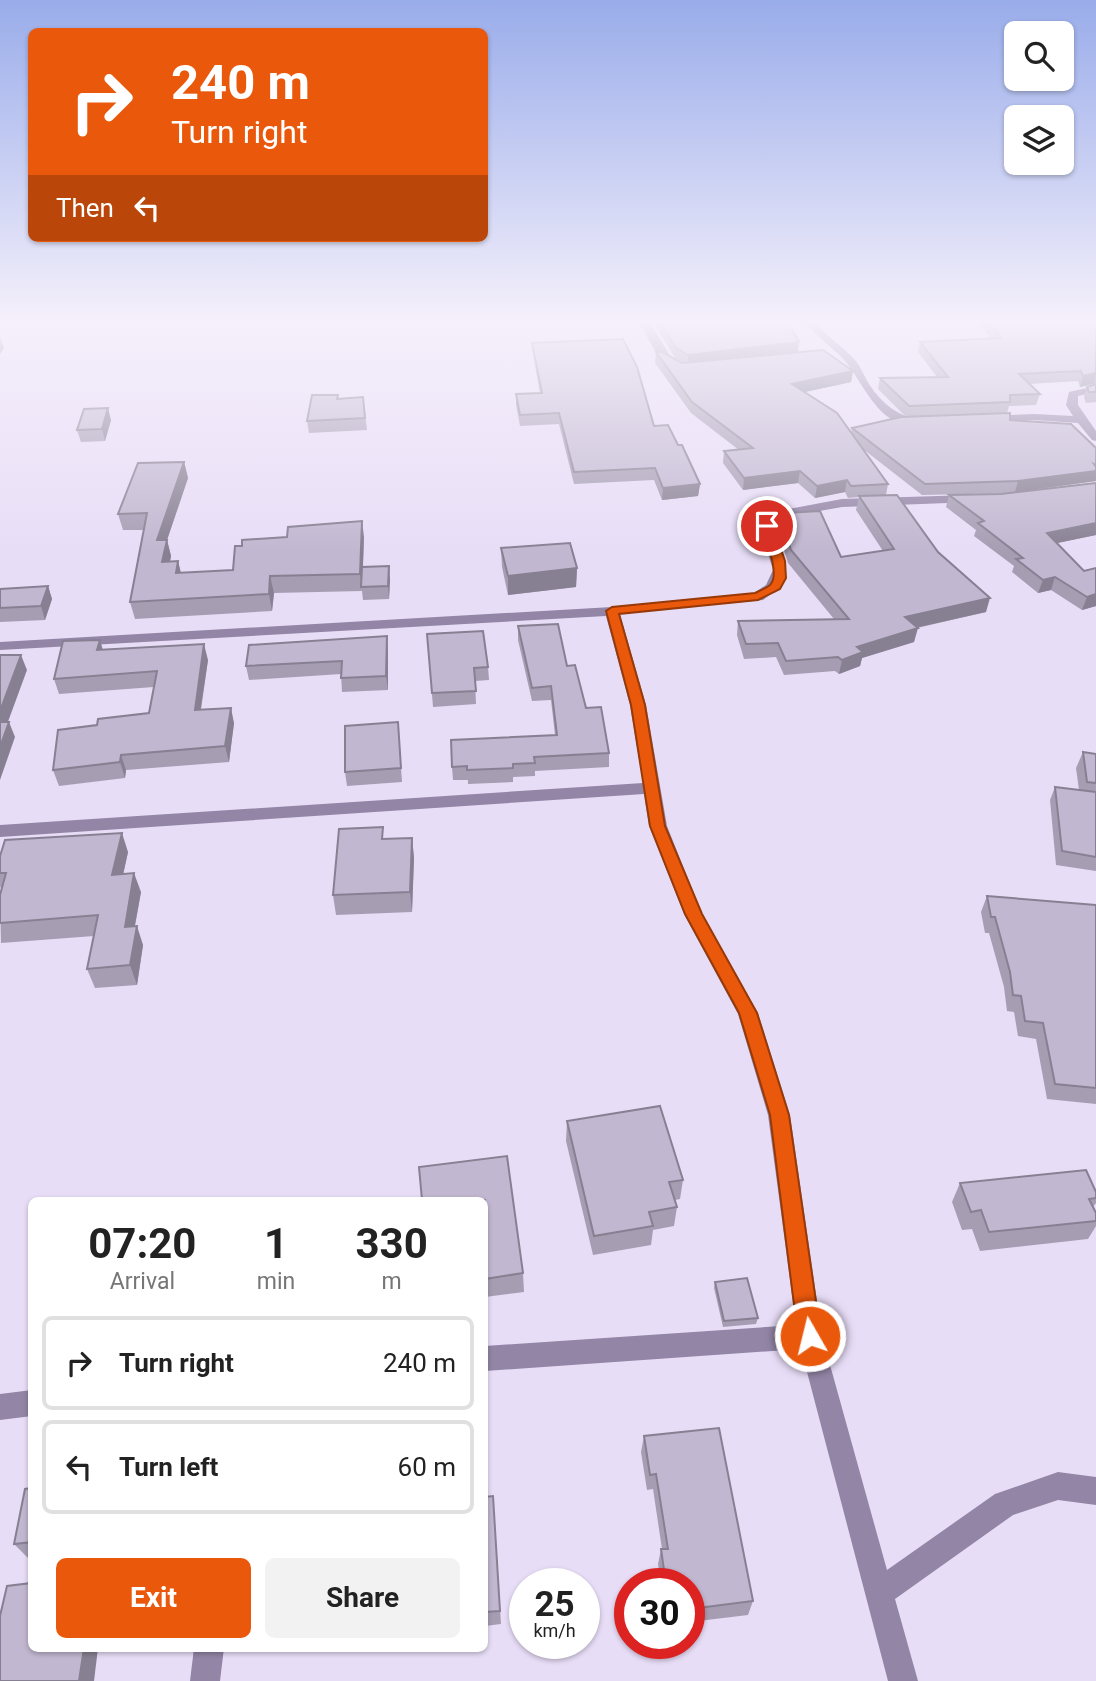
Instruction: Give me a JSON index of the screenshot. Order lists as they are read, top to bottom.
{
  "page": {
    "turn": ["240 m", "Turn right"],
    "then": "Then",
    "eta": [
      "07:20",
      "Arrival",
      "1",
      "min",
      "330",
      "m"
    ],
    "list": [
      {
        "name": "Turn right",
        "value": "240 m"
      },
      {
        "name": "Turn left",
        "value": "60 m"
      }
    ],
    "buttons": ["Exit", "Share"],
    "speed": "25 km/h",
    "limit": "30"
  }
}
